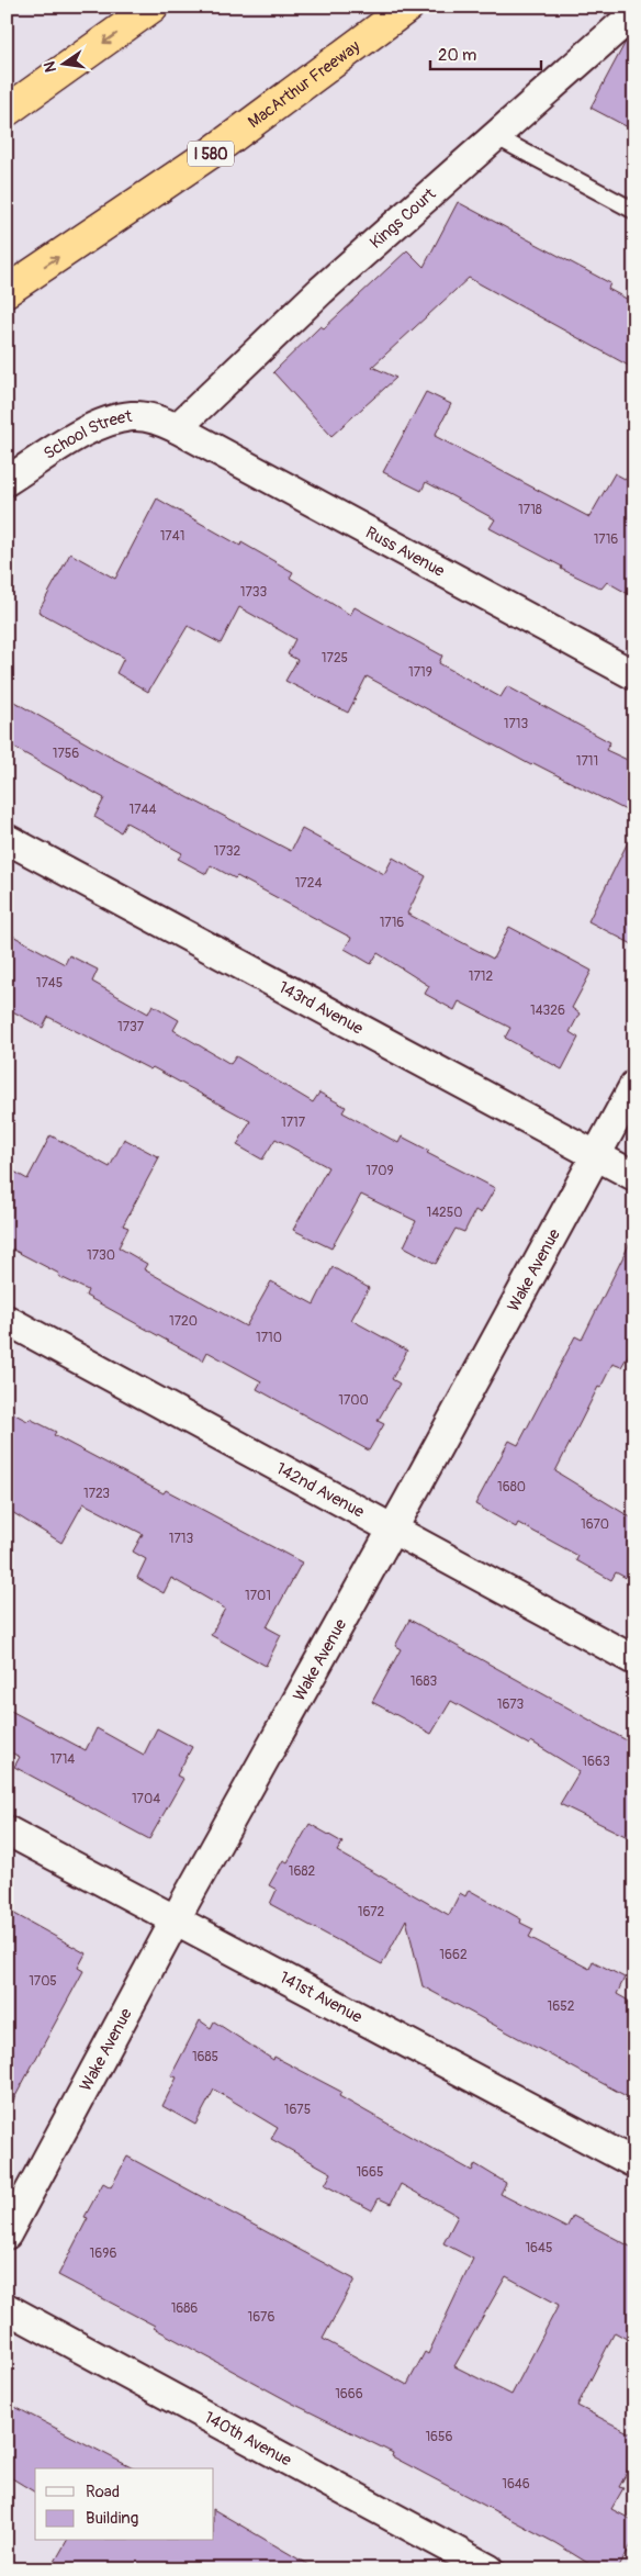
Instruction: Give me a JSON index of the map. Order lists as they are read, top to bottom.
{
  "streets": {
    "highway": ["MacArthur Freeway", "I 580"],
    "street": [
      "Kings Court",
      "School Street",
      "Russ Avenue",
      "143rd Avenue",
      "Wake Avenue",
      "142nd Avenue",
      "141st Avenue",
      "140th Avenue"
    ]
  },
  "crossings": [
    ["Kings Court", "School Street"],
    ["Kings Court", "Russ Avenue"],
    ["School Street", "Russ Avenue"],
    ["143rd Avenue", "Wake Avenue"],
    ["Wake Avenue", "142nd Avenue"],
    ["Wake Avenue", "141st Avenue"]
  ],
  "house_numbers": [
    "1718",
    "1741",
    "1716",
    "1733",
    "1725",
    "1719",
    "1713",
    "1756",
    "1711",
    "1744",
    "1732",
    "1724",
    "1716",
    "1712",
    "1745",
    "14326",
    "1737",
    "1717",
    "1709",
    "14250",
    "1730",
    "1720",
    "1710",
    "1700",
    "1680",
    "1723",
    "1670",
    "1713",
    "1701",
    "1683",
    "1673",
    "1714",
    "1663",
    "1704",
    "1682",
    "1672",
    "1662",
    "1705",
    "1652",
    "1685",
    "1675",
    "1665",
    "1645",
    "1696",
    "1686",
    "1676",
    "1666",
    "1656",
    "1646"
  ],
  "legend": ["Road", "Building"],
  "scale_bar": "20 m",
  "north": "left"
}
